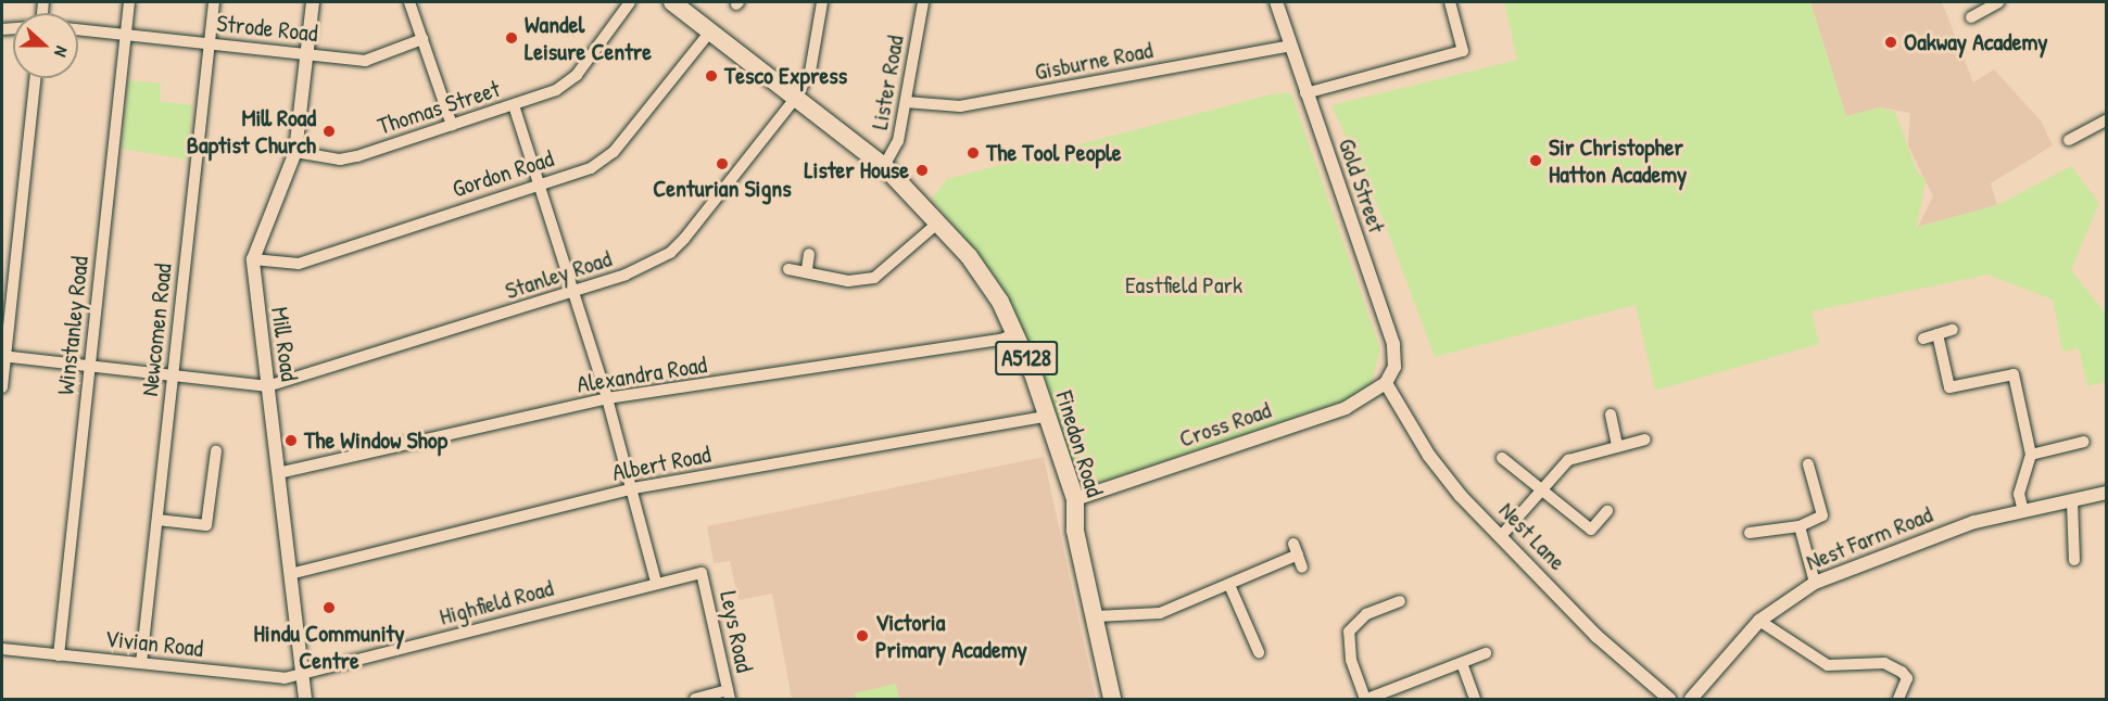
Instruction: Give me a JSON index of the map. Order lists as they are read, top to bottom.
{
  "streets": {
    "main road": ["A5128", "Finedon Road"],
    "street": [
      "Strode Road",
      "Gisburne Road",
      "Lister Road",
      "Thomas Street",
      "Gordon Road",
      "Gold Street",
      "Stanley Road",
      "Winstanley Road",
      "Newcomen Road",
      "Mill Road",
      "Alexandra Road",
      "Cross Road",
      "Albert Road",
      "Nest Lane",
      "Nest Farm Road",
      "Highfield Road",
      "Leys Road",
      "Vivian Road"
    ]
  },
  "crossings": [
    ["Strode Road", "Winstanley Road"],
    ["Strode Road", "Newcomen Road"],
    ["Strode Road", "Mill Road"],
    ["Gisburne Road", "Lister Road"],
    ["Gisburne Road", "Gold Street"],
    ["Lister Road", "Finedon Road"],
    ["Thomas Street", "Mill Road"],
    ["Gordon Road", "Mill Road"],
    ["Gordon Road", "A5128"],
    ["Gold Street", "Cross Road"],
    ["Gold Street", "Nest Lane"],
    ["Stanley Road", "Mill Road"],
    ["Stanley Road", "A5128"],
    ["Stanley Road", "Finedon Road"],
    ["Winstanley Road", "Vivian Road"],
    ["Newcomen Road", "Vivian Road"],
    ["Mill Road", "Alexandra Road"],
    ["Mill Road", "Albert Road"],
    ["Mill Road", "Highfield Road"],
    ["Mill Road", "Vivian Road"],
    ["A5128", "Finedon Road"],
    ["Alexandra Road", "Finedon Road"],
    ["Cross Road", "Finedon Road"],
    ["Cross Road", "Nest Lane"],
    ["Finedon Road", "Albert Road"],
    ["Highfield Road", "Leys Road"],
    ["Highfield Road", "Vivian Road"]
  ],
  "parks": ["Eastfield Park"],
  "places": [
    "Wandel Leisure Centre",
    "Oakway Academy",
    "Tesco Express",
    "Mill Road Baptist Church",
    "The Tool People",
    "Sir Christopher Hatton Academy",
    "Centurian Signs",
    "Lister House",
    "The Window Shop",
    "Hindu Community Centre",
    "Victoria Primary Academy"
  ],
  "north": "right"
}
